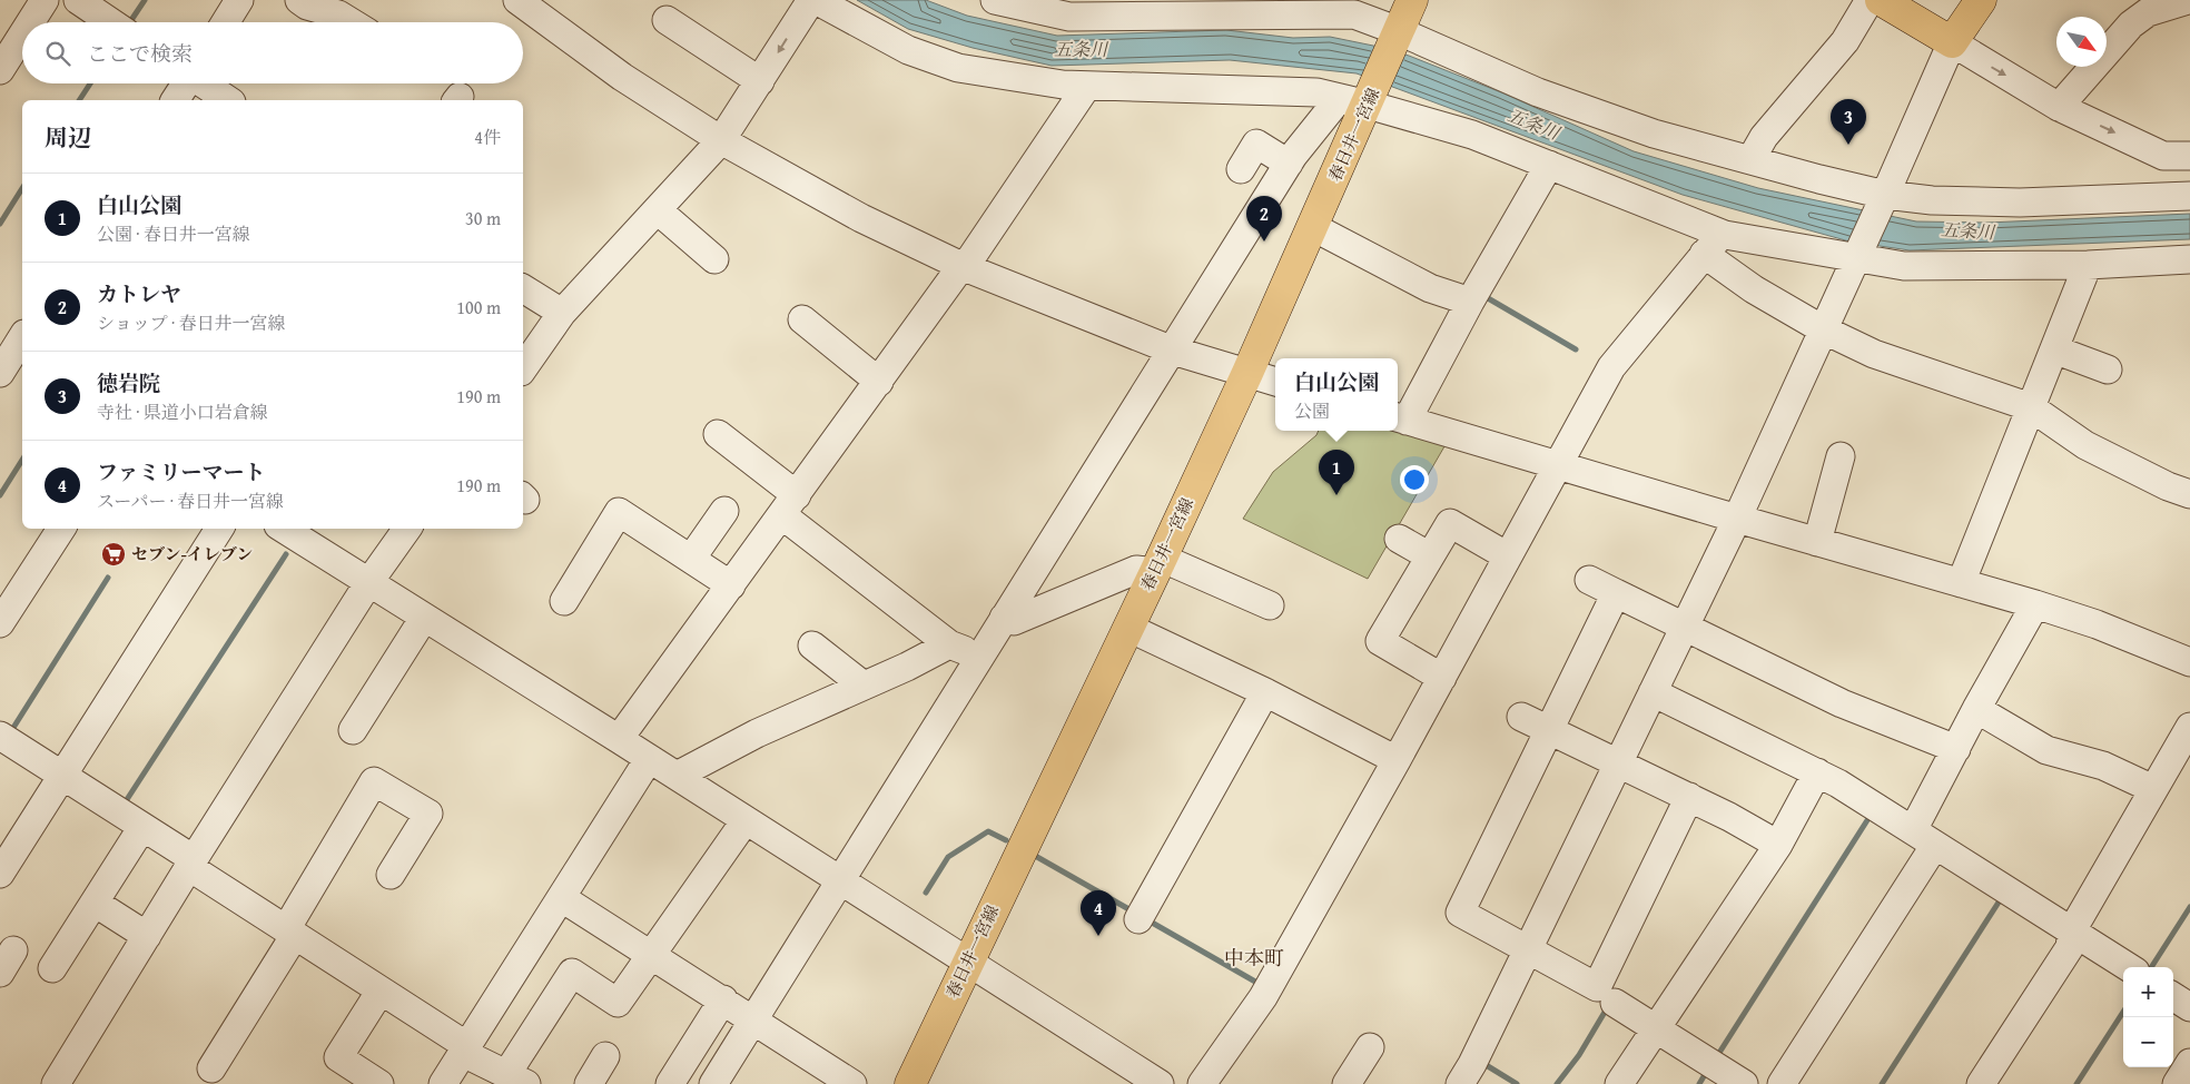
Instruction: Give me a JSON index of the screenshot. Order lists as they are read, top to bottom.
{
  "streets": {
    "main road": ["春日井一宮線"]
  },
  "districts": ["中本町"],
  "water": ["五条川"],
  "places": {
    "supermarket": ["セブン-イレブン"]
  },
  "north": "bottom right",
  "page": {
    "search": "ここで検索",
    "pins": [
      "3",
      "2",
      "1",
      "4"
    ],
    "heading": ["周辺", "4件"],
    "list": [
      {
        "mark": "1",
        "name": "白山公園",
        "note": "公園 · 春日井一宮線",
        "value": "30 m"
      },
      {
        "mark": "2",
        "name": "カトレヤ",
        "note": "ショップ · 春日井一宮線",
        "value": "100 m"
      },
      {
        "mark": "3",
        "name": "徳岩院",
        "note": "寺社 · 県道小口岩倉線",
        "value": "190 m"
      },
      {
        "mark": "4",
        "name": "ファミリーマート",
        "note": "スーパー · 春日井一宮線",
        "value": "190 m"
      }
    ],
    "popup": ["白山公園", "公園"],
    "map_buttons": ["+", "−"]
  }
}
